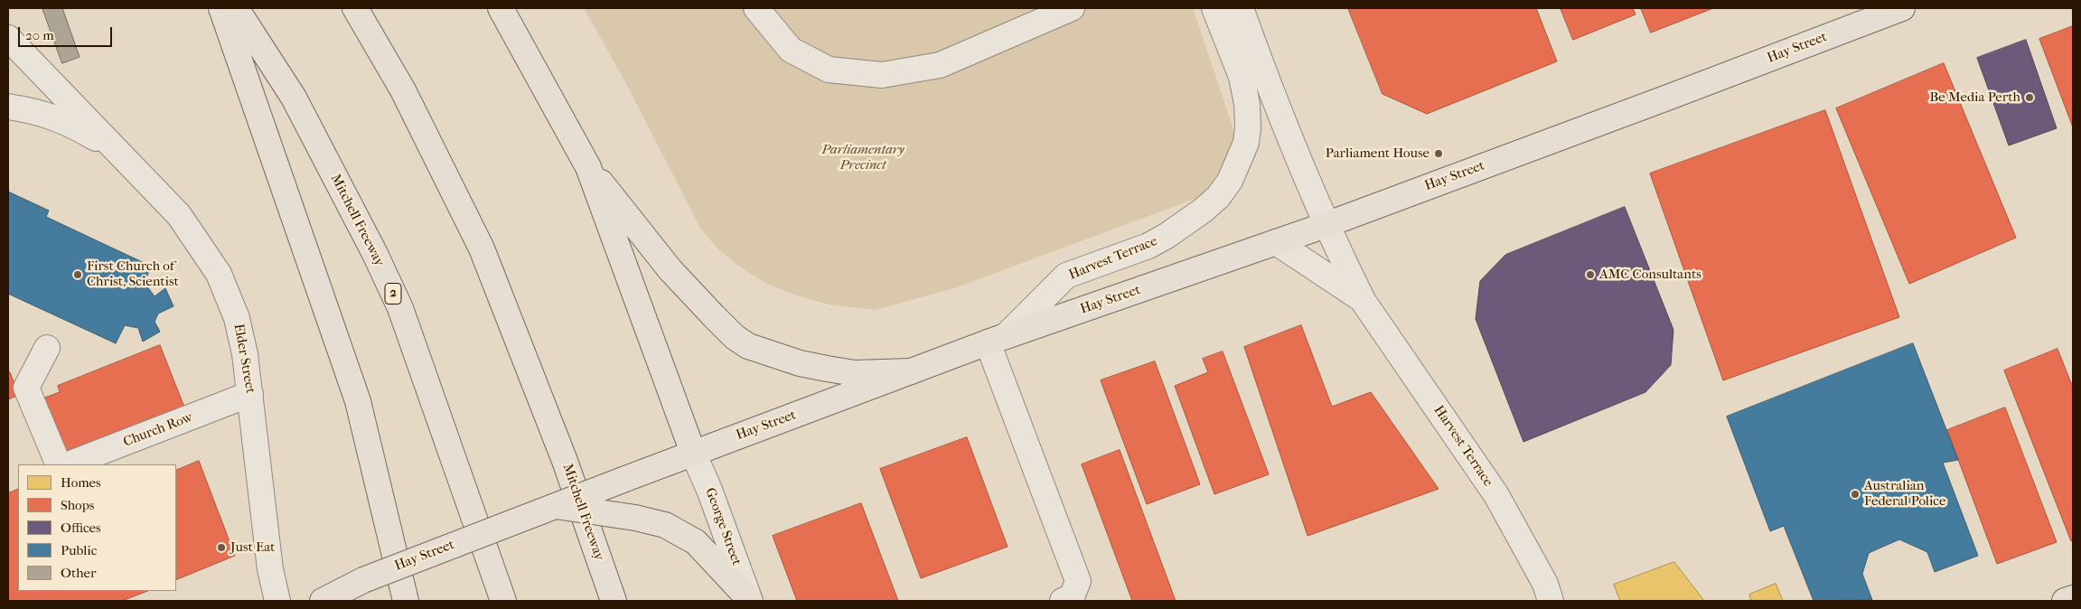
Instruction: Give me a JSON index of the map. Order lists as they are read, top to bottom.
{
  "streets": {
    "main road": ["Hay Street", "Mitchell Freeway", "2"],
    "street": [
      "Harvest Terrace",
      "Elder Street",
      "Church Row",
      "George Street"
    ]
  },
  "crossings": [
    ["Hay Street", "Harvest Terrace"],
    ["Hay Street", "George Street"],
    ["Elder Street", "Church Row"]
  ],
  "parks": ["Parliamentary Precinct"],
  "places": [
    "Be Media Perth",
    "Parliament House",
    "First Church of Christ, Scientist",
    "AMC Consultants",
    "Australian Federal Police",
    "Just Eat"
  ],
  "legend": [
    "Homes",
    "Shops",
    "Offices",
    "Public",
    "Other"
  ],
  "scale_bar": "20 m"
}
